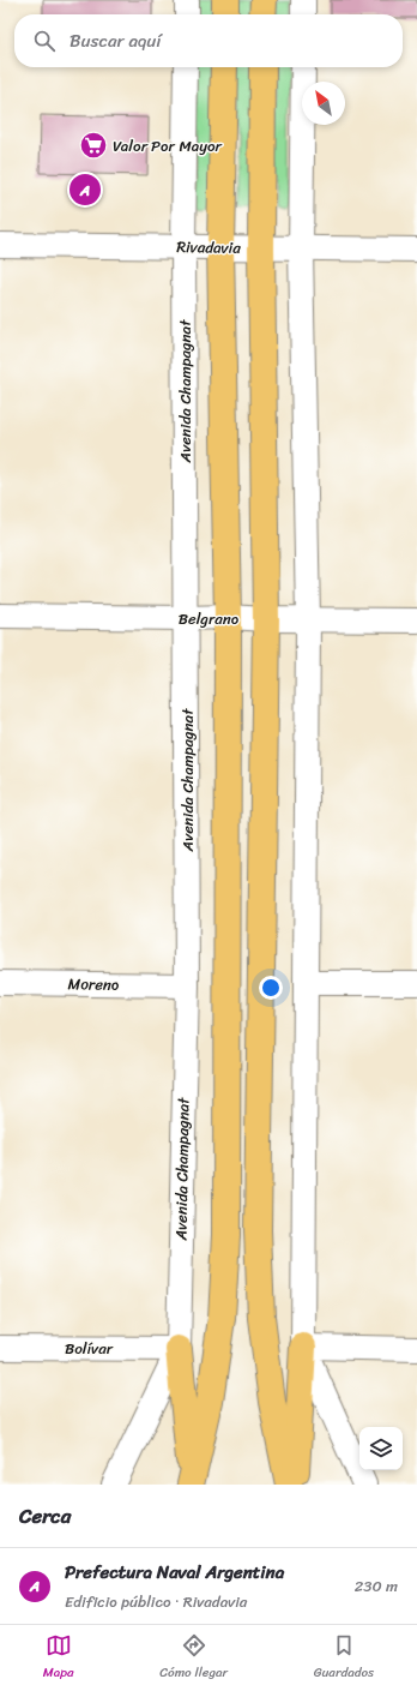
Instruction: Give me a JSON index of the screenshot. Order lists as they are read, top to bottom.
{
  "streets": {
    "street": [
      "Rivadavia",
      "Avenida Champagnat",
      "Belgrano",
      "Moreno",
      "Bolívar"
    ]
  },
  "crossings": [
    ["Rivadavia", "Avenida Champagnat"],
    ["Avenida Champagnat", "Belgrano"],
    ["Avenida Champagnat", "Moreno"],
    ["Avenida Champagnat", "Bolívar"]
  ],
  "places": {
    "supermarket": ["Valor Por Mayor"]
  },
  "north": "top left",
  "page": {
    "search": "Buscar aquí",
    "pins": "A",
    "heading": "Cerca",
    "list": [
      {
        "mark": "A",
        "name": "Prefectura Naval Argentina",
        "note": "Edificio público · Rivadavia",
        "value": "230 m"
      }
    ],
    "nav": ["Mapa", "Cómo llegar", "Guardados"]
  }
}
